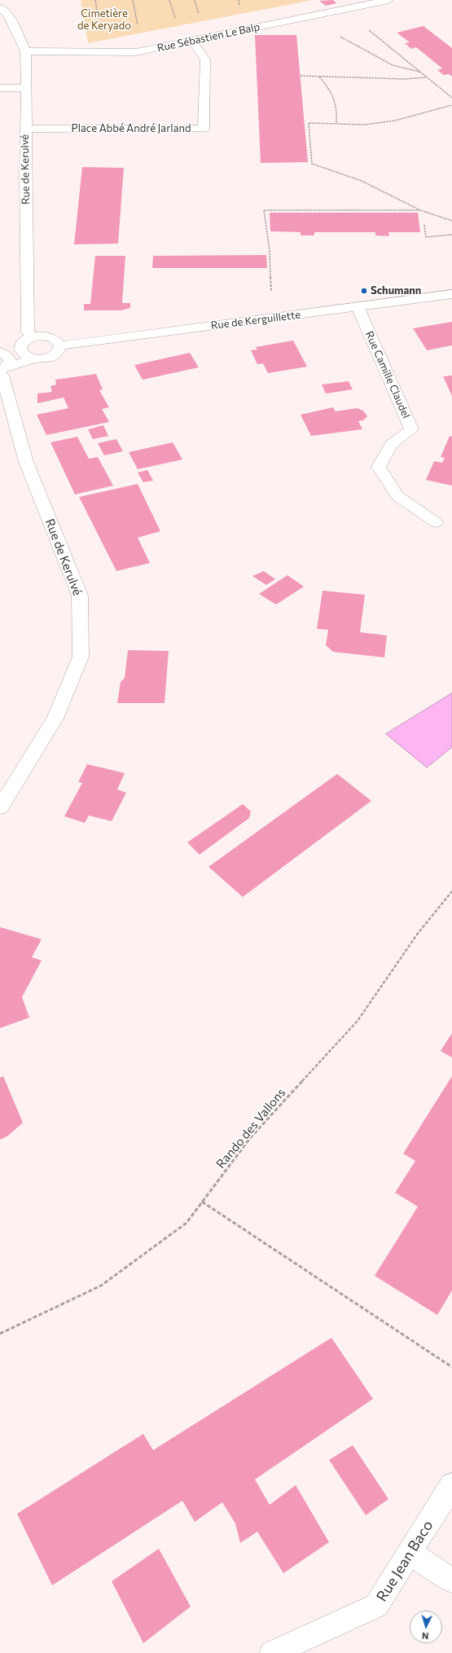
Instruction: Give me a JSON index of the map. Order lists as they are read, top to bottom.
{
  "streets": {
    "street": [
      "Rue Sébastien Le Balp",
      "Place Abbé André Jarland",
      "Rue de Kerulvé",
      "Rue de Kerguillette",
      "Rue Camille Claudel",
      "Rue Jean Baco"
    ],
    "path": ["Rando des Vallons"]
  },
  "crossings": [
    ["Rue Sébastien Le Balp", "Place Abbé André Jarland"],
    ["Rue Sébastien Le Balp", "Rue de Kerulvé"],
    ["Place Abbé André Jarland", "Rue de Kerulvé"],
    ["Rue de Kerguillette", "Rue Camille Claudel"]
  ],
  "parks": ["Cimetière de Keryado"],
  "places": ["Schumann"],
  "north": "bottom"
}
